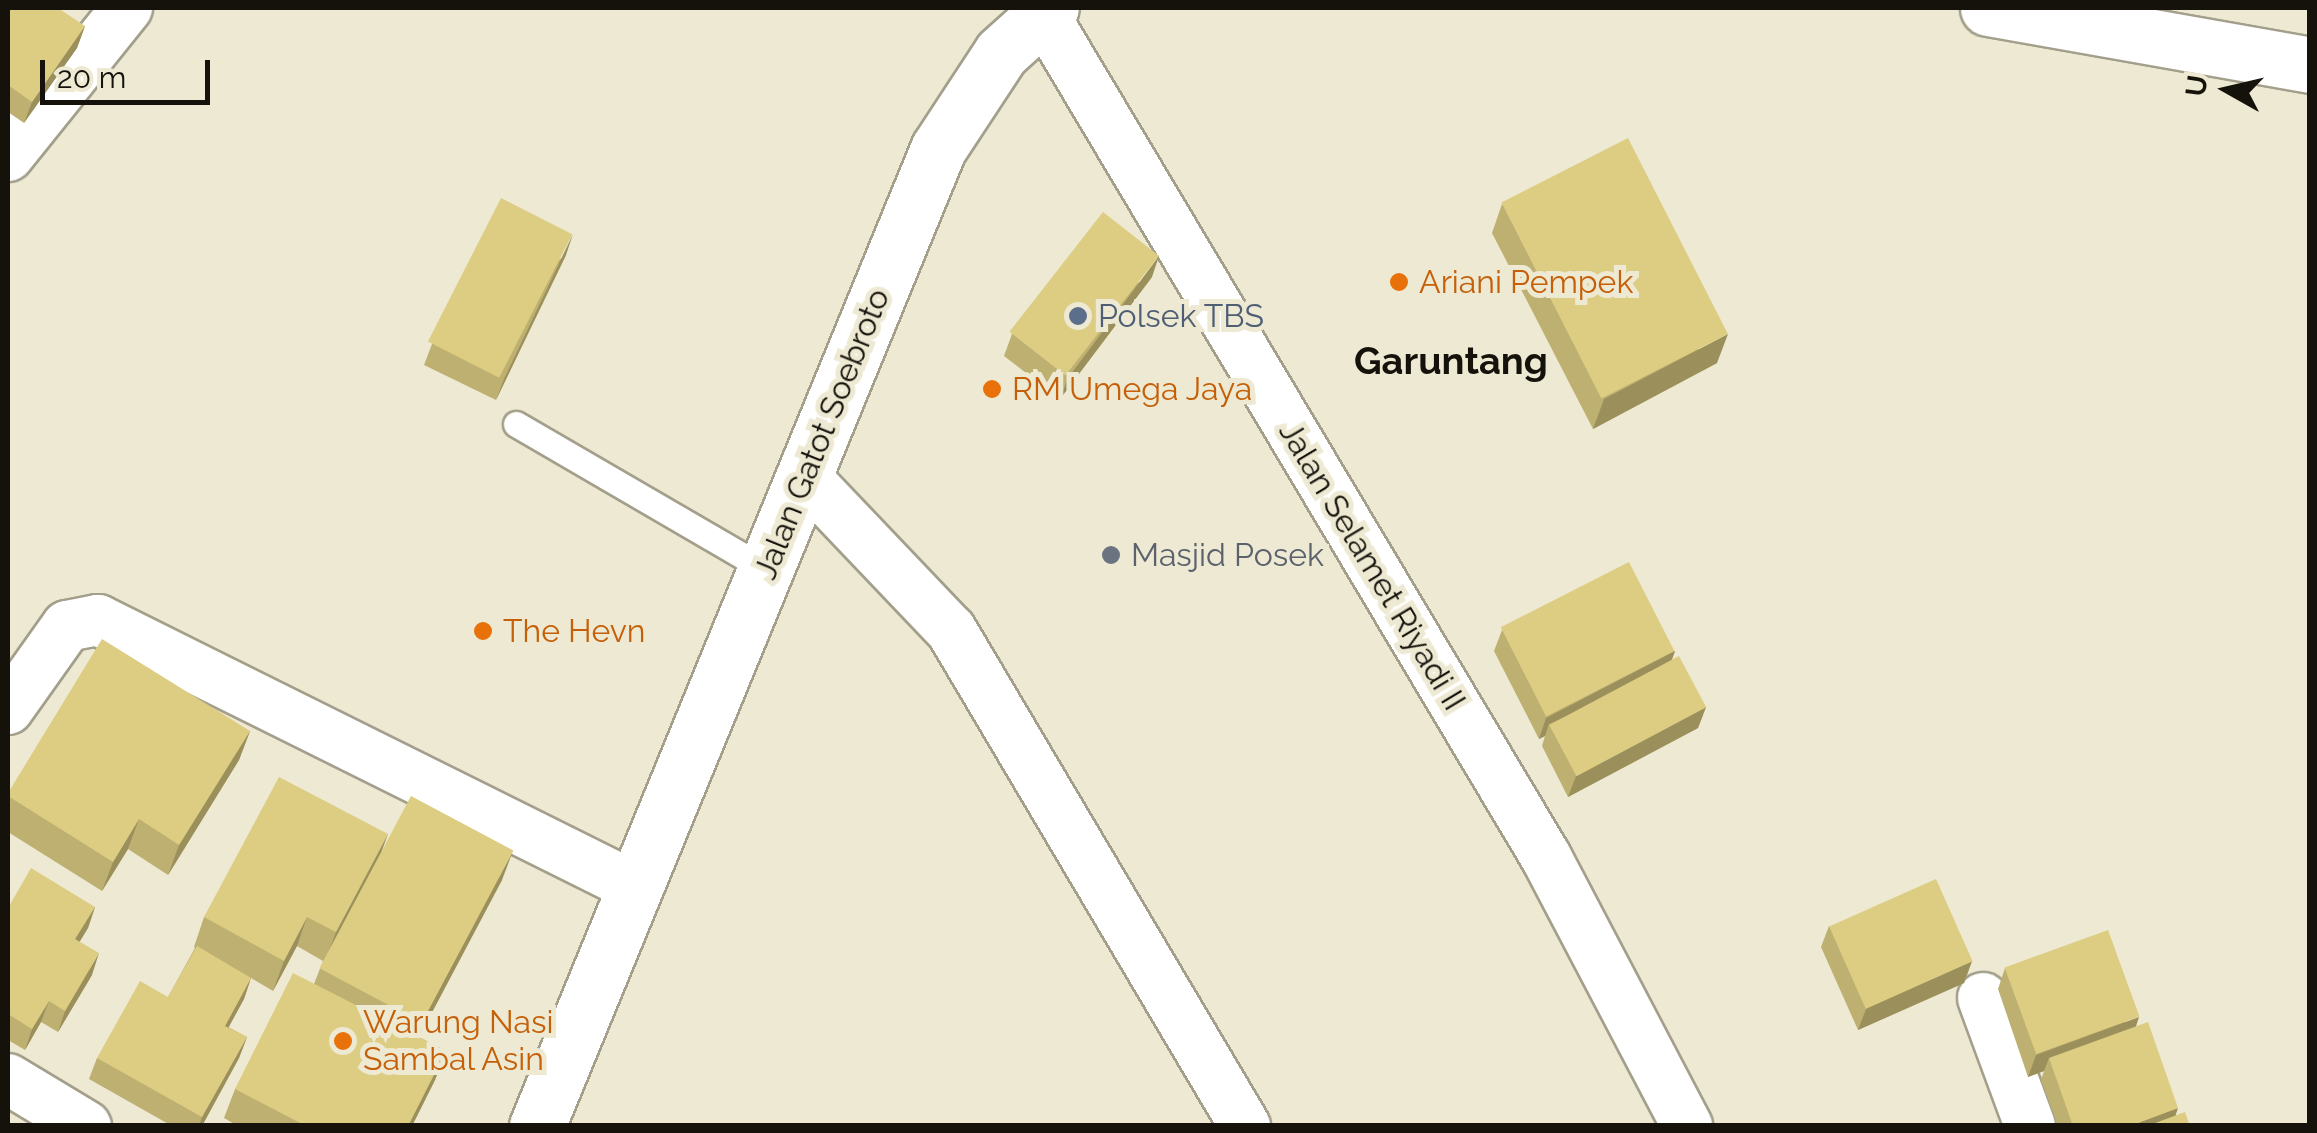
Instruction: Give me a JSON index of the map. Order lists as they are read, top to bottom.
{
  "streets": {
    "main road": ["Jalan Gatot Soebroto"],
    "street": ["Jalan Selamet Riyadi II"]
  },
  "crossings": [
    ["Jalan Gatot Soebroto", "Jalan Selamet Riyadi II"]
  ],
  "districts": ["Garuntang"],
  "places": [
    "Ariani Pempek",
    "Polsek TBS",
    "RM Umega Jaya",
    "Masjid Posek",
    "The Hevn",
    "Warung Nasi Sambal Asin"
  ],
  "scale_bar": "20 m",
  "north": "left"
}
